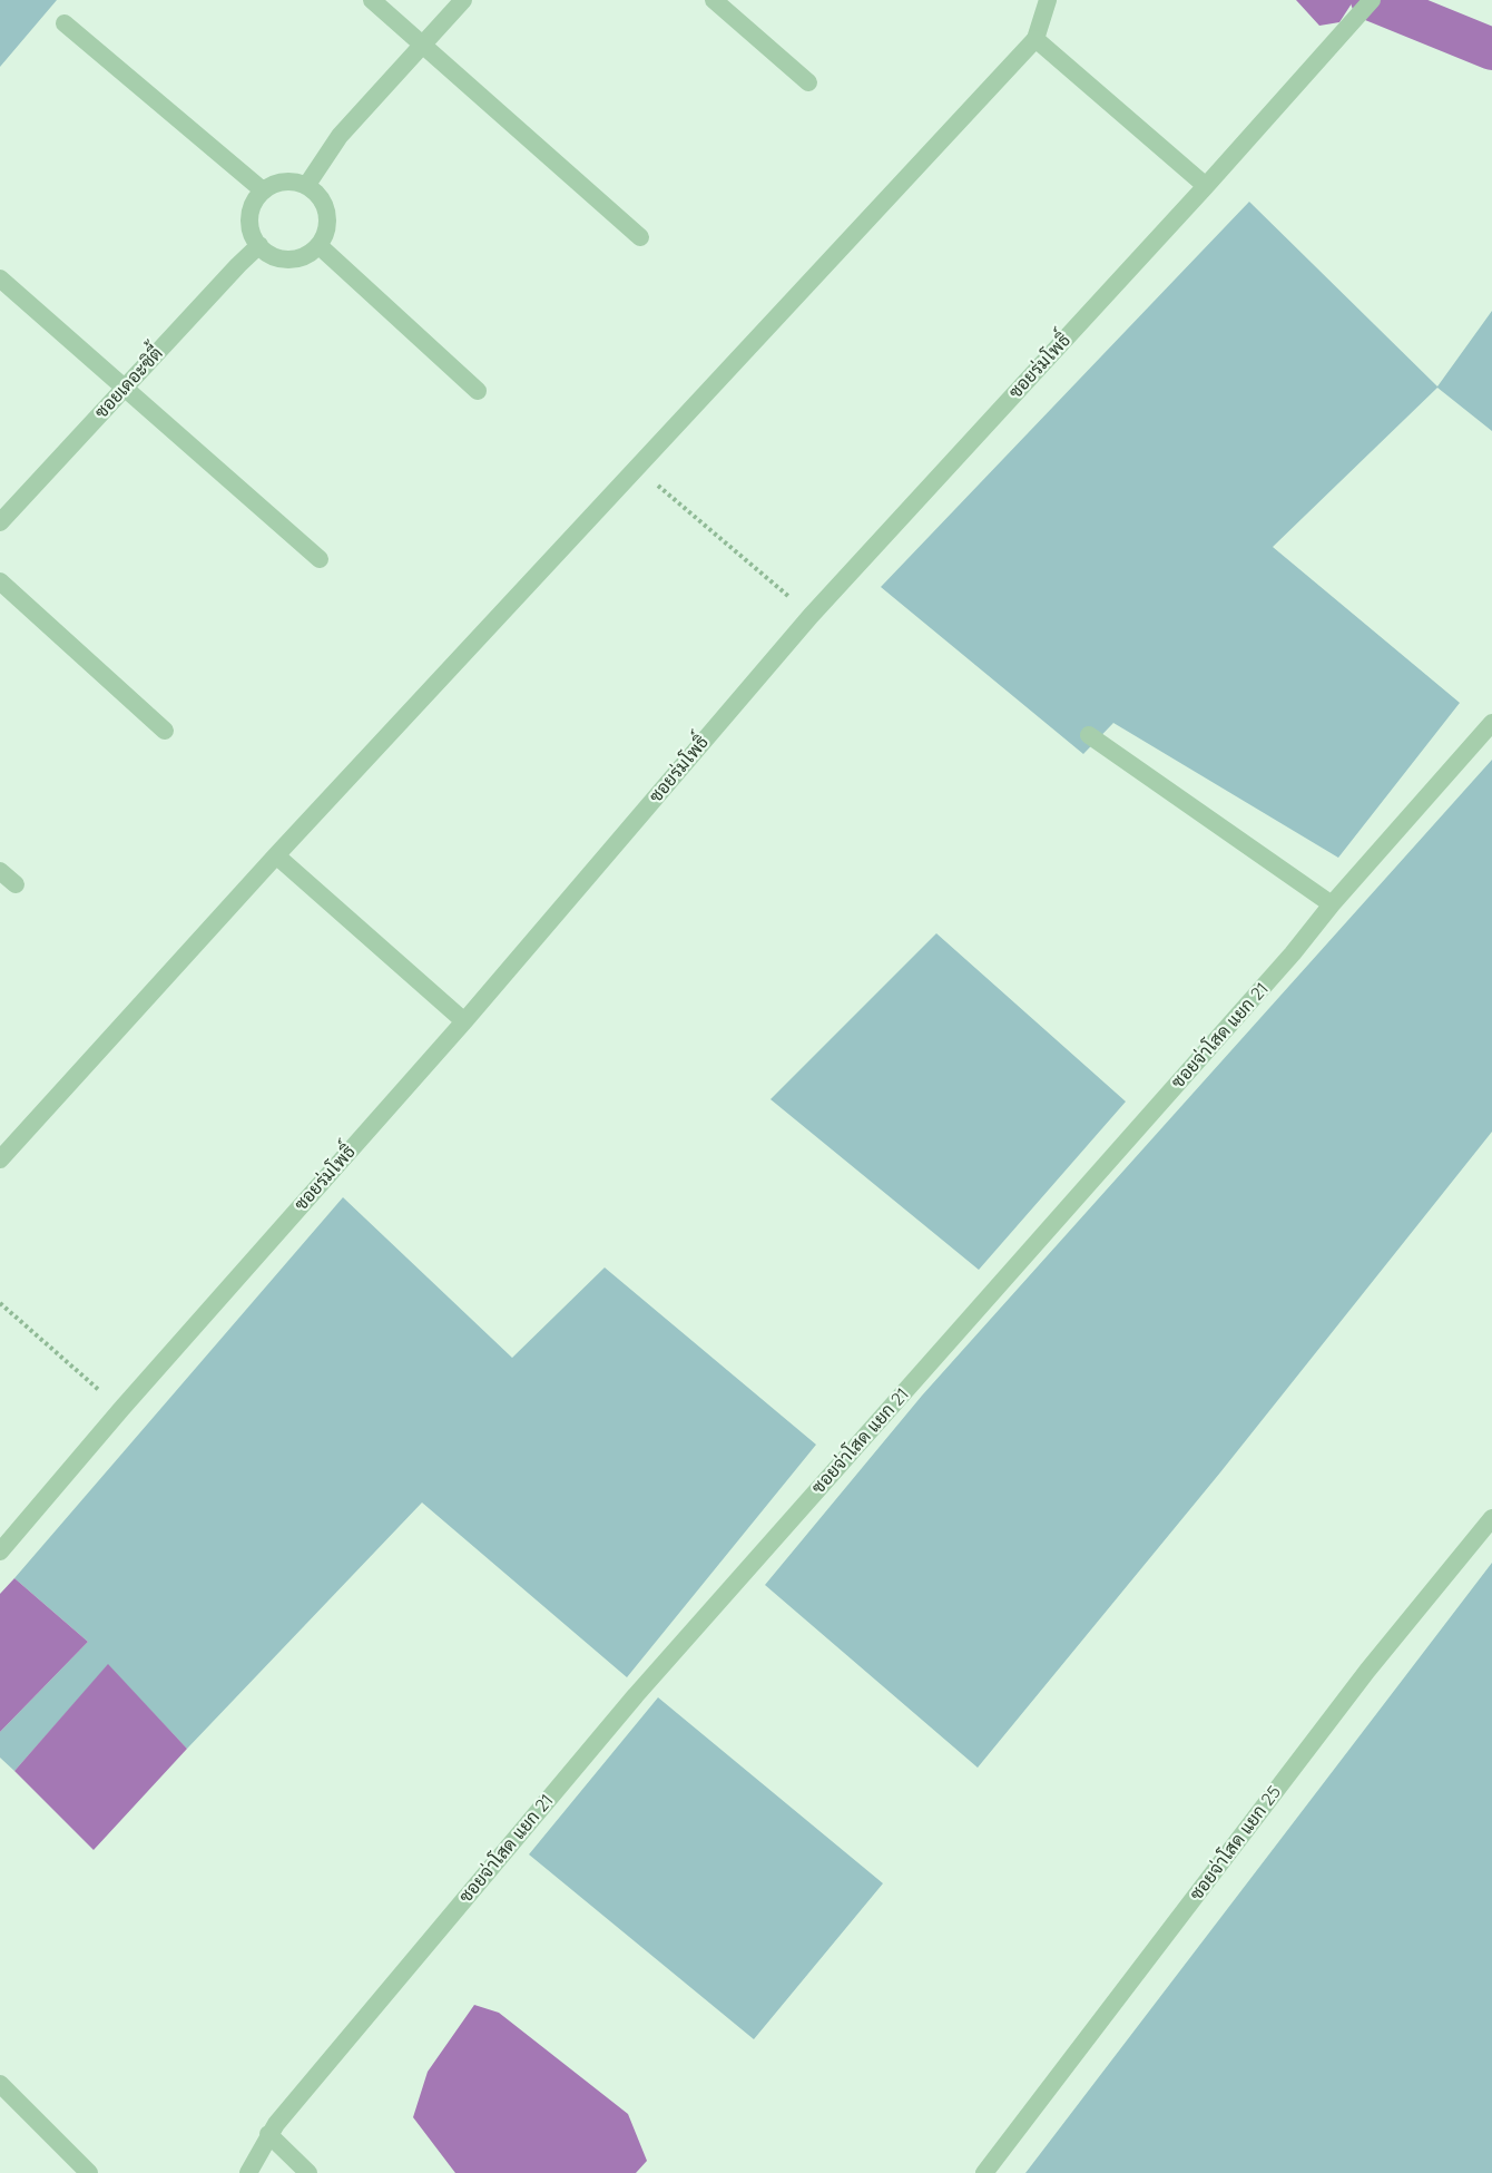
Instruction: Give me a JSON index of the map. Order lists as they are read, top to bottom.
{
  "streets": {
    "street": [
      "ซอยร่มโพธิ์",
      "ซอยเดอะซิตี้",
      "ซอยจ่าโสด แยก 21",
      "ซอยจ่าโสด แยก 25"
    ]
  }
}
